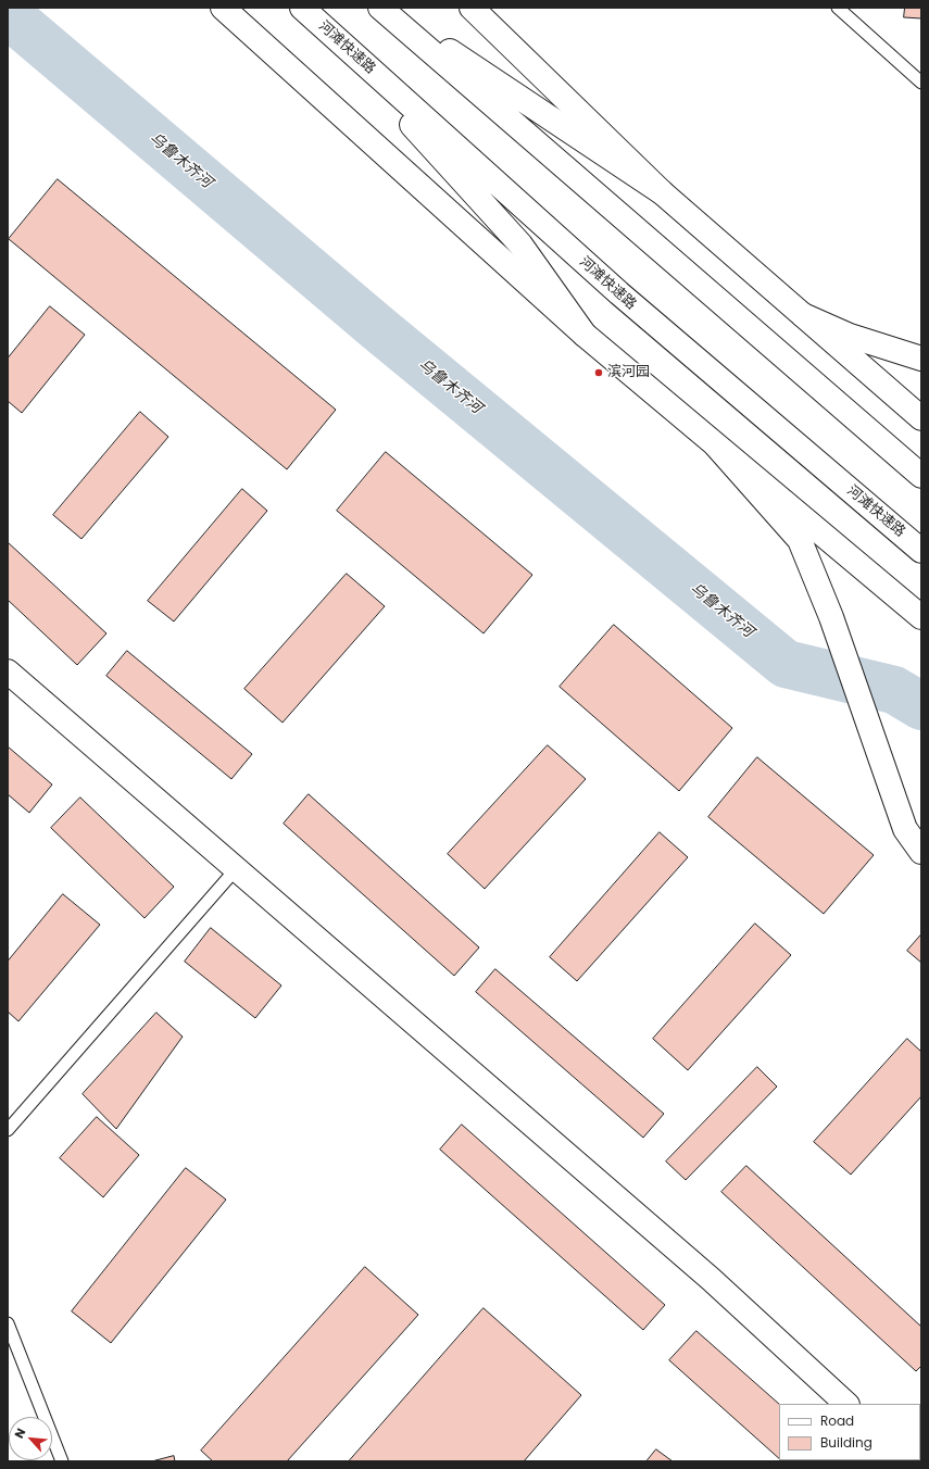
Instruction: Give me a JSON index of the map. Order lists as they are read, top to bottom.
{
  "streets": {
    "main road": ["河滩快速路"]
  },
  "water": ["乌鲁木齐河"],
  "places": ["滨河园"],
  "legend": ["Road", "Building"],
  "north": "top left"
}
